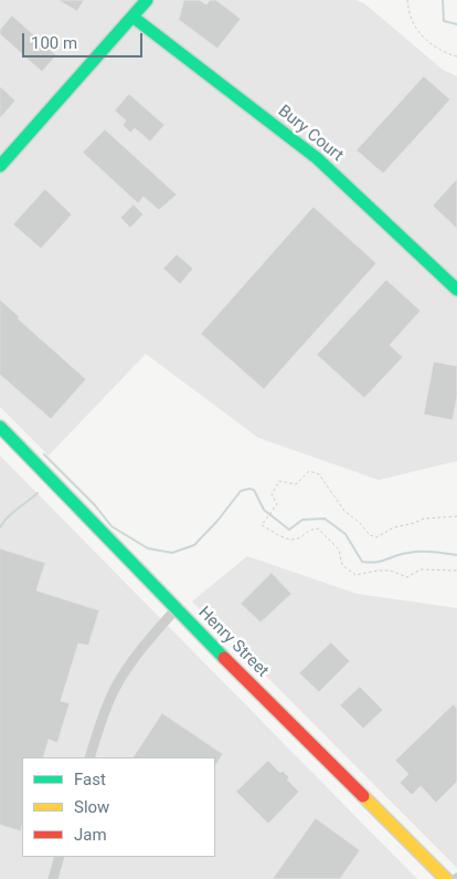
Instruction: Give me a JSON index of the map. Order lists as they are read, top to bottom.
{
  "streets": {
    "street": ["Bury Court", "Henry Street"]
  },
  "legend": ["Fast", "Slow", "Jam"],
  "scale_bar": "100 m"
}
